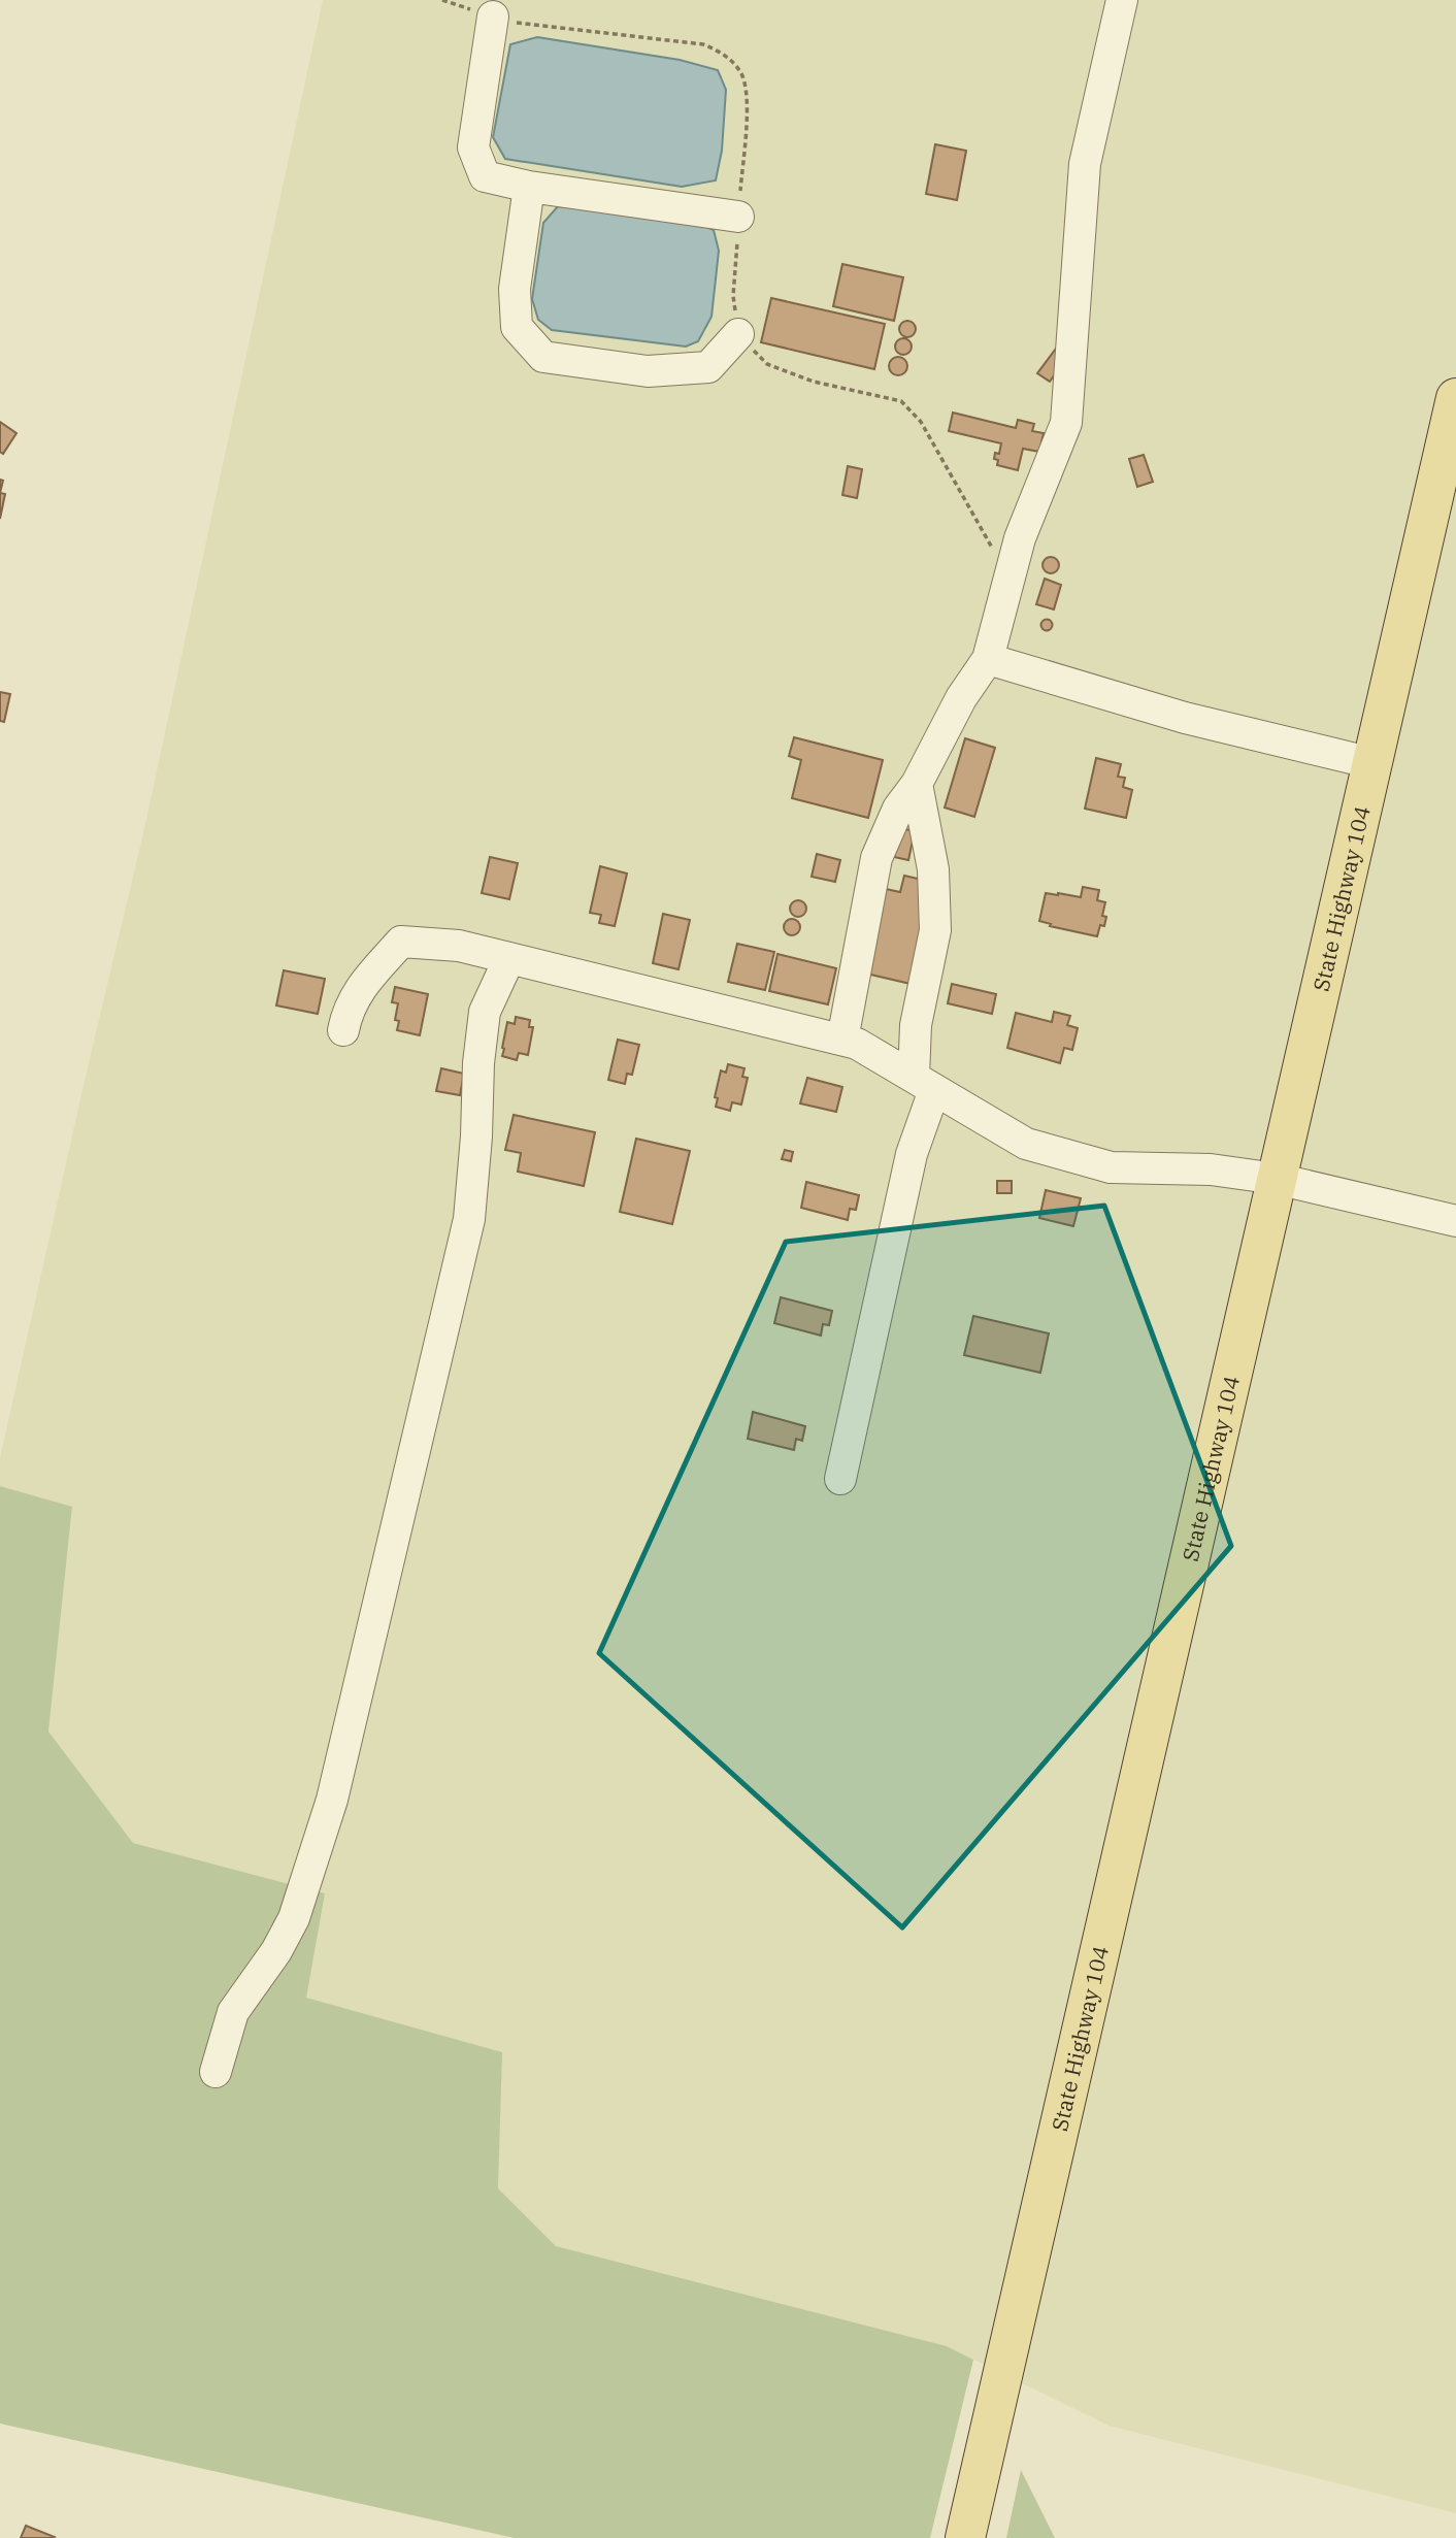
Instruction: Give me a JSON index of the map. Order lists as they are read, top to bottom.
{
  "streets": {
    "main road": ["State Highway 104"]
  }
}
